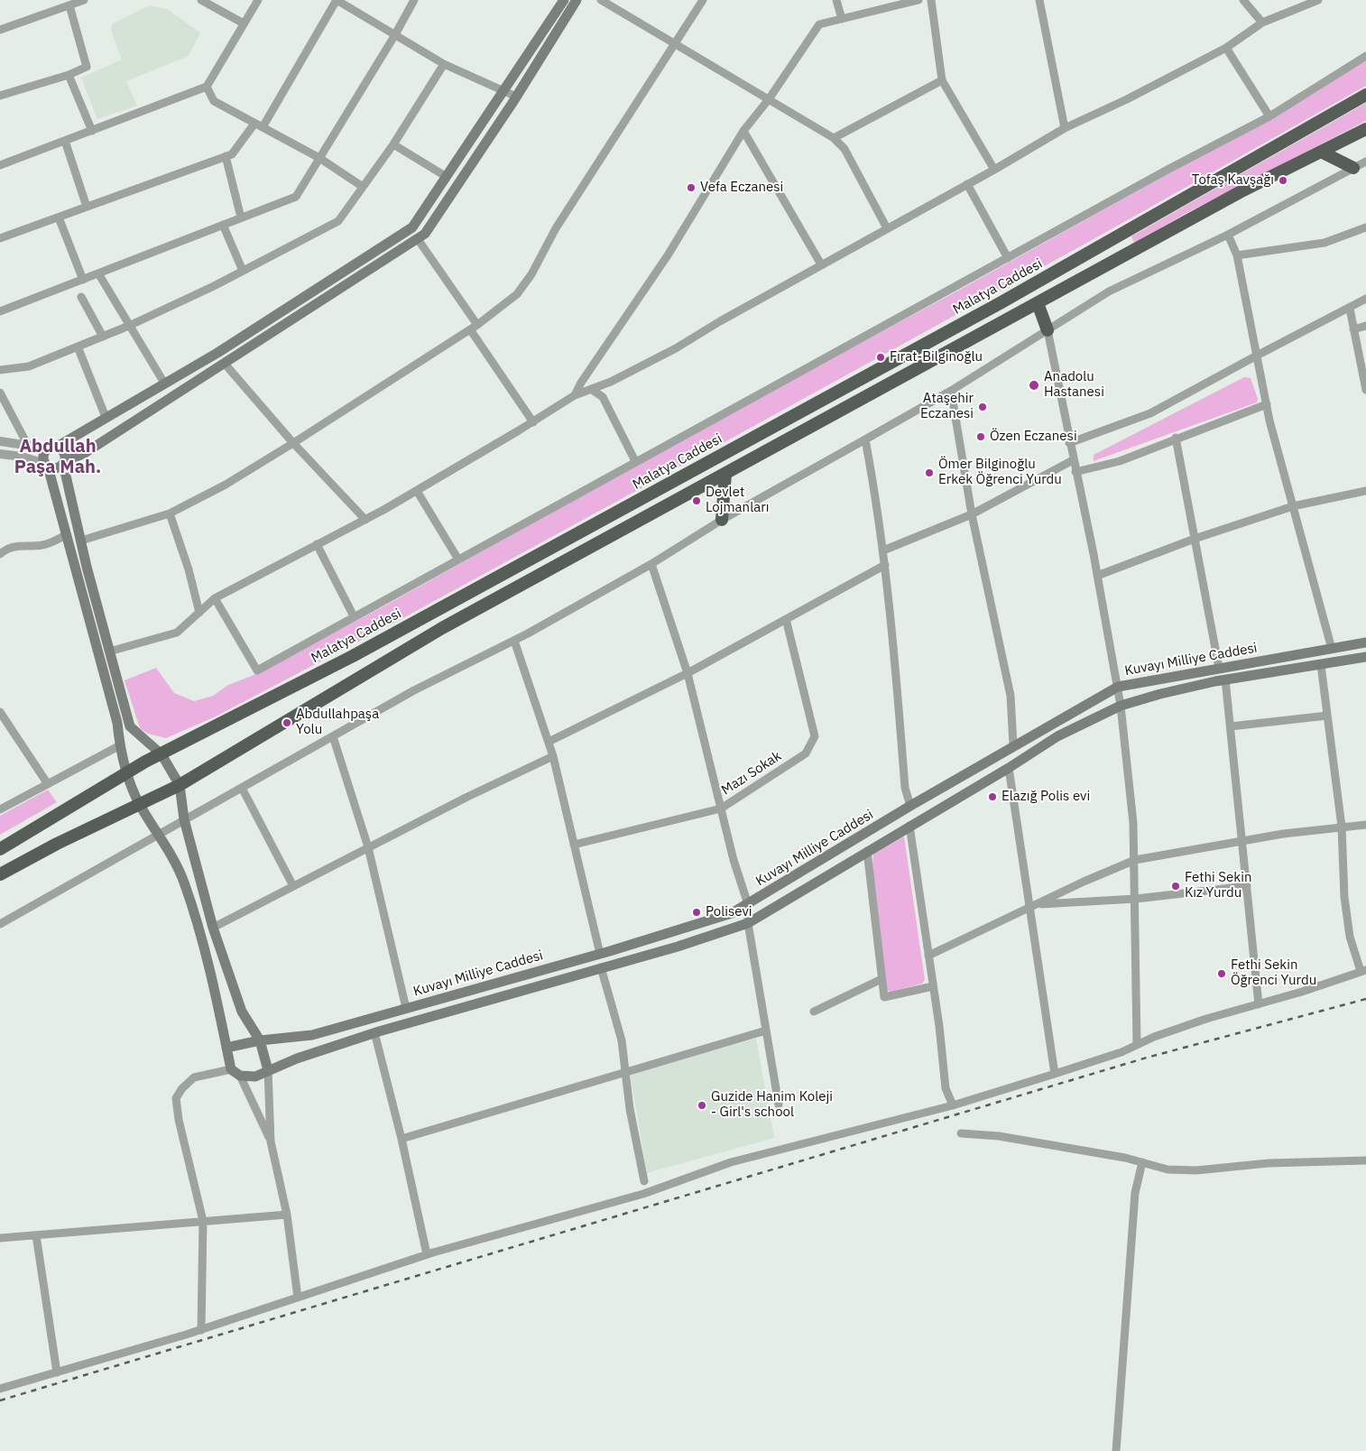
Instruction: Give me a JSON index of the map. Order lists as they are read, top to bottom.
{
  "streets": {
    "highway": ["Malatya Caddesi"],
    "main road": ["Kuvayı Milliye Caddesi"],
    "street": ["Mazı Sokak"]
  },
  "districts": ["Abdullah Paşa Mah."],
  "places": [
    "Tofaş Kavşağı",
    "Vefa Eczanesi",
    "Fırat-Bilginoğlu",
    "Anadolu Hastanesi",
    "Ataşehir Eczanesi",
    "Özen Eczanesi",
    "Ömer Bilginoğlu Erkek Öğrenci Yurdu",
    "Devlet Lojmanları",
    "Abdullahpaşa Yolu",
    "Elazığ Polis evi",
    "Fethi Sekin Kız Yurdu",
    "Polisevi",
    "Fethi Sekin Öğrenci Yurdu",
    "Guzide Hanim Koleji - Girl's school"
  ]
}
